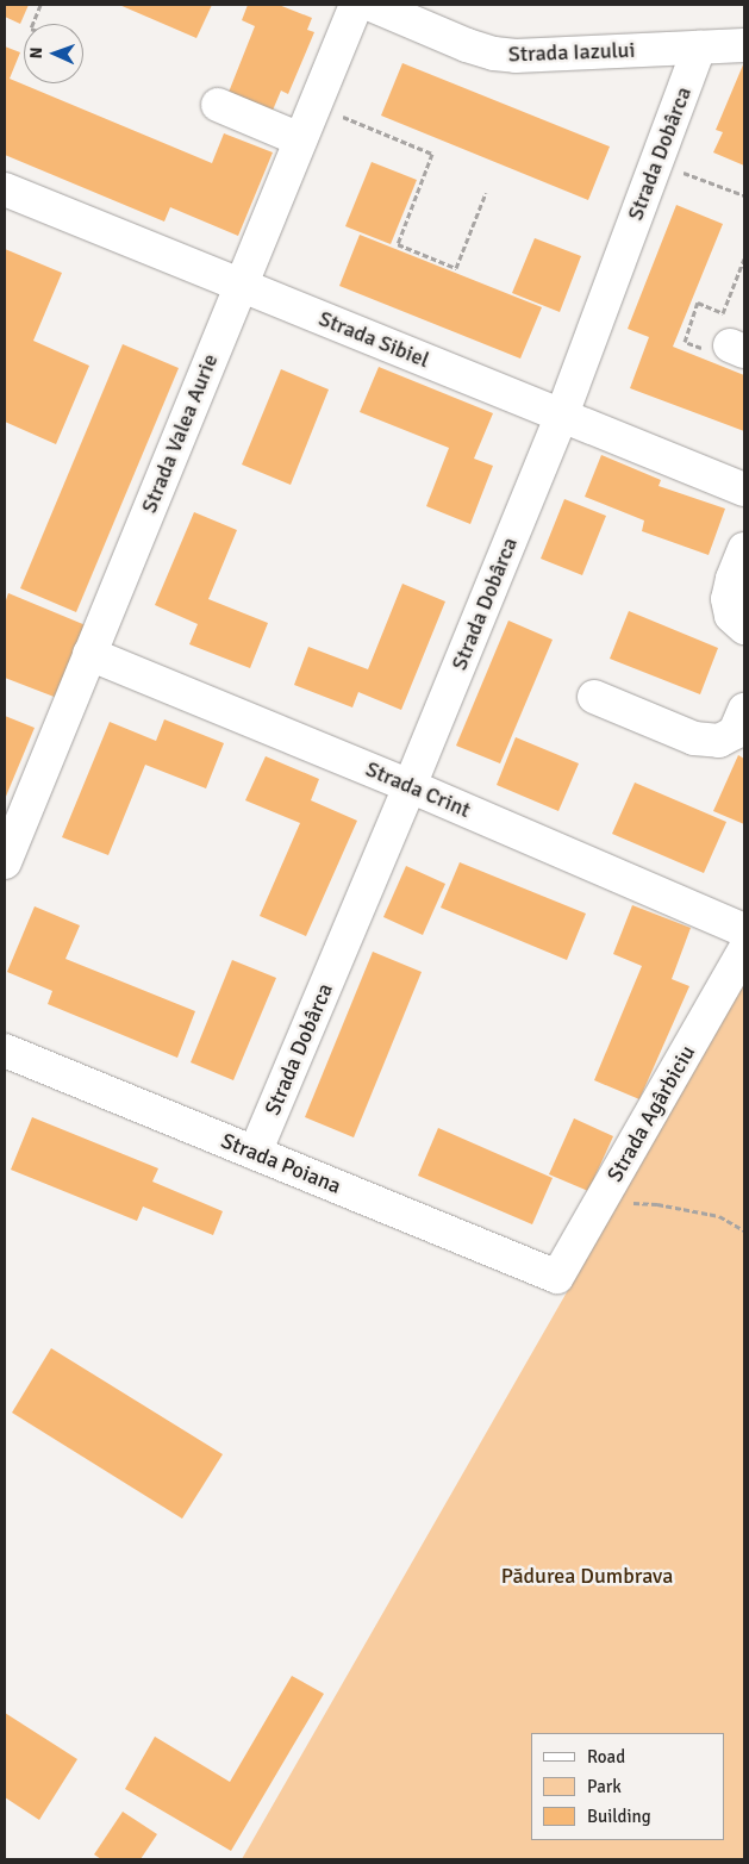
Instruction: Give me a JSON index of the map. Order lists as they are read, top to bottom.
{
  "streets": {
    "street": [
      "Strada Iazului",
      "Strada Dobârca",
      "Strada Sibiel",
      "Strada Valea Aurie",
      "Strada Crint",
      "Strada Agârbiciu",
      "Strada Poiana"
    ]
  },
  "crossings": [
    ["Strada Iazului", "Strada Dobârca"],
    ["Strada Dobârca", "Strada Sibiel"],
    ["Strada Dobârca", "Strada Crint"],
    ["Strada Dobârca", "Strada Poiana"],
    ["Strada Sibiel", "Strada Valea Aurie"],
    ["Strada Valea Aurie", "Strada Crint"],
    ["Strada Agârbiciu", "Strada Poiana"]
  ],
  "parks": ["Pădurea Dumbrava"],
  "legend": ["Road", "Park", "Building"],
  "north": "left"
}
